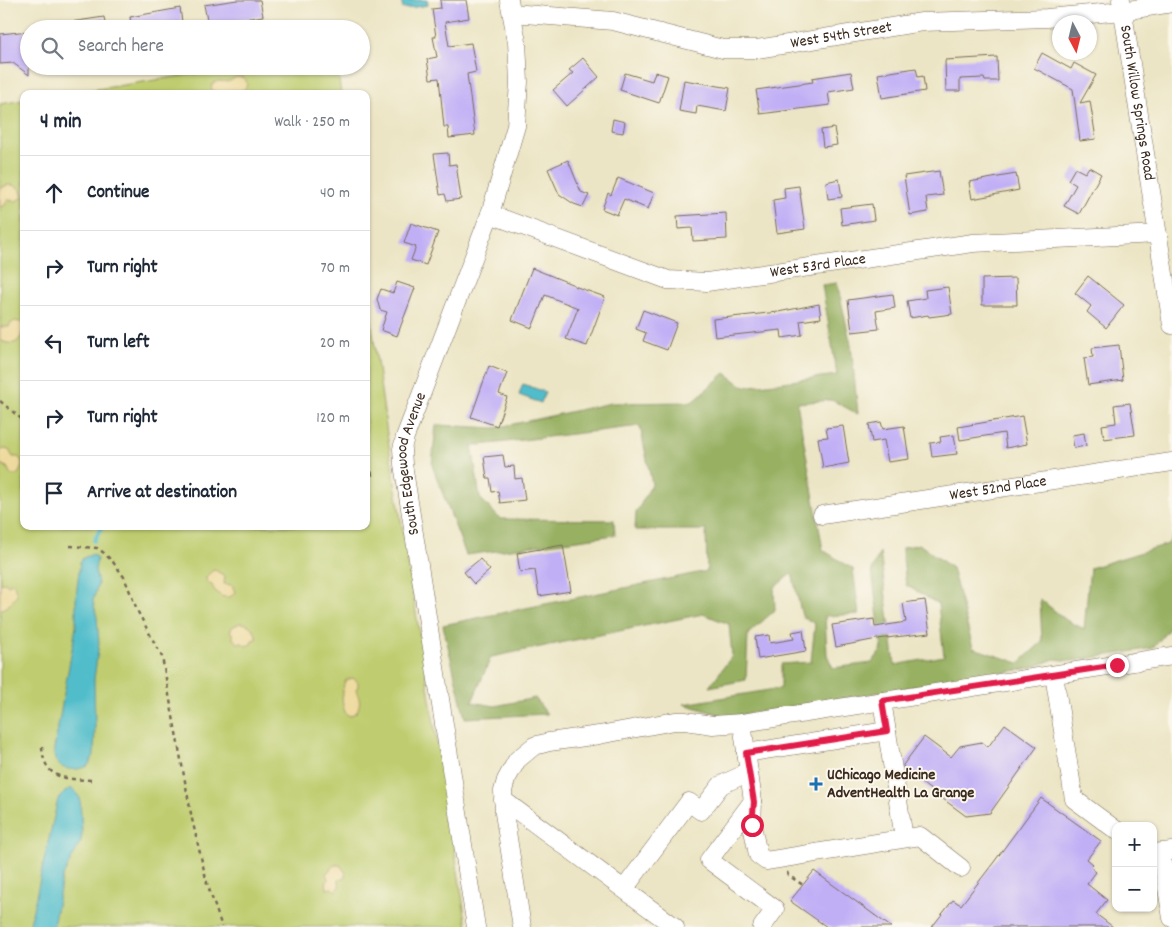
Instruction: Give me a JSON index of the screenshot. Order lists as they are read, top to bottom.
{
  "streets": {
    "street": [
      "West 54th Street",
      "South Willow Springs Road",
      "West 53rd Place",
      "South Edgewood Avenue",
      "West 52nd Place"
    ]
  },
  "crossings": [
    ["West 54th Street", "South Willow Springs Road"],
    ["West 54th Street", "South Edgewood Avenue"],
    ["South Willow Springs Road", "West 53rd Place"],
    ["West 53rd Place", "South Edgewood Avenue"]
  ],
  "places": {
    "health": ["UChicago Medicine AdventHealth La Grange"]
  },
  "north": "bottom",
  "page": {
    "search": "Search here",
    "heading": ["4 min", "Walk · 250 m"],
    "list": [
      ["Continue", "40 m"],
      ["Turn right", "70 m"],
      ["Turn left", "20 m"],
      ["Turn right", "120 m"],
      "Arrive at destination"
    ],
    "map_buttons": ["+", "−"]
  }
}
